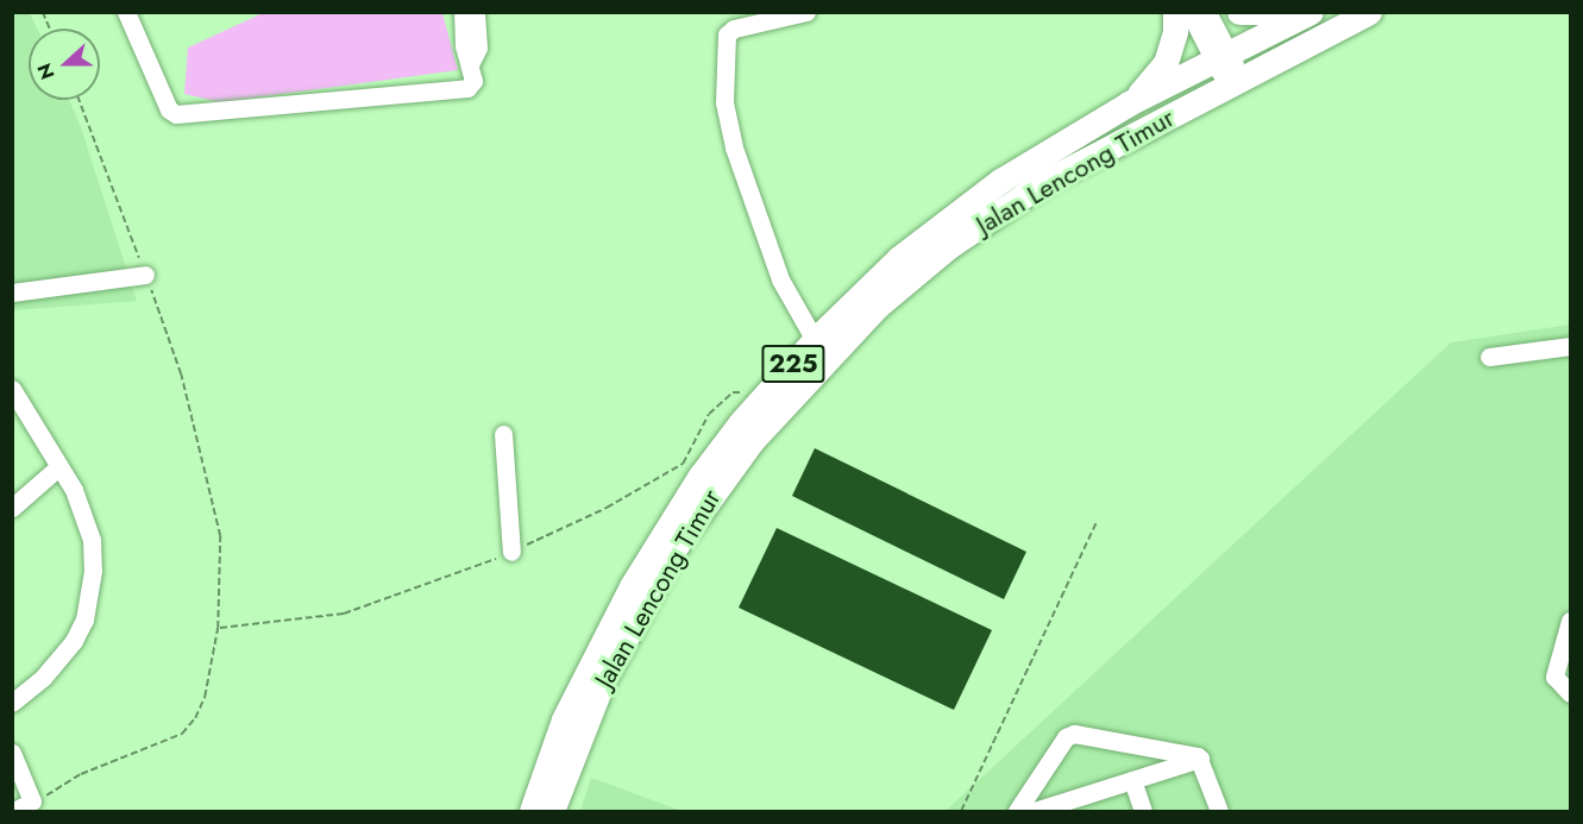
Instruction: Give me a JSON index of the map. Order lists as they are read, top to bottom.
{
  "streets": {
    "highway": ["Jalan Lencong Timur", "225"]
  },
  "crossings": [
    ["Jalan Lencong Timur", "225"]
  ],
  "north": "left"
}
